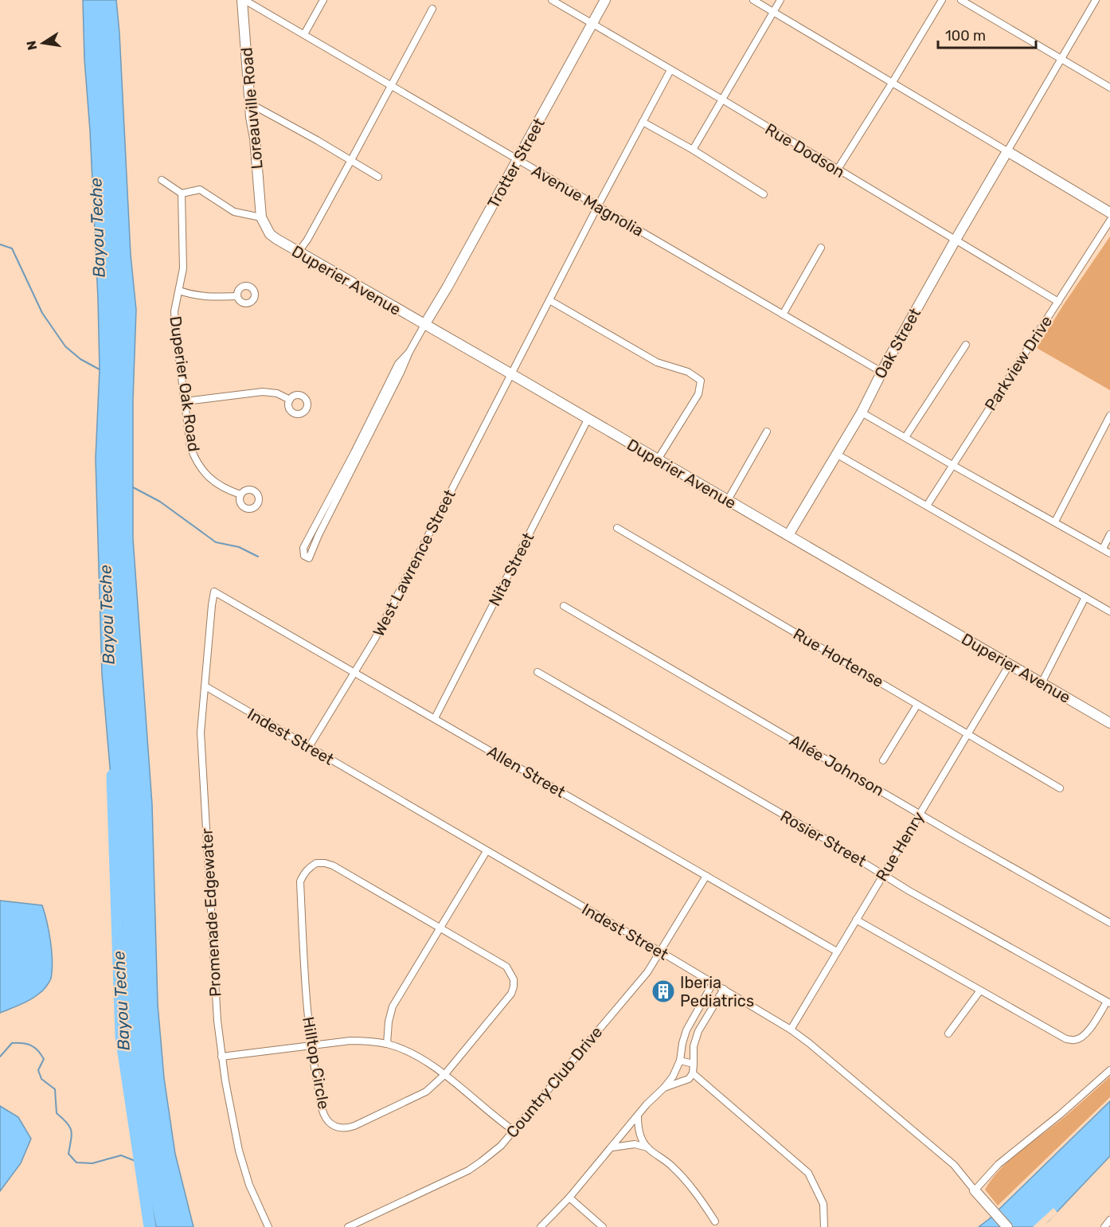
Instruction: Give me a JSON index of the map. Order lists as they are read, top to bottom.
{
  "streets": {
    "main road": [
      "Loreauville Road",
      "Trotter Street",
      "Duperier Avenue",
      "Oak Street",
      "Indest Street"
    ],
    "street": [
      "Rue Dodson",
      "Avenue Magnolia",
      "Parkview Drive",
      "Duperier Oak Road",
      "West Lawrence Street",
      "Nita Street",
      "Rue Hortense",
      "Allée Johnson",
      "Allen Street",
      "Rosier Street",
      "Rue Henry",
      "Promenade Edgewater",
      "Hilltop Circle",
      "Country Club Drive"
    ]
  },
  "crossings": [
    ["Loreauville Road", "Avenue Magnolia"],
    ["Loreauville Road", "Duperier Avenue"],
    ["Rue Dodson", "Trotter Street"],
    ["Rue Dodson", "Oak Street"],
    ["Rue Dodson", "Parkview Drive"],
    ["Rue Dodson", "West Lawrence Street"],
    ["Trotter Street", "Avenue Magnolia"],
    ["Trotter Street", "Duperier Avenue"],
    ["Avenue Magnolia", "Oak Street"],
    ["Avenue Magnolia", "West Lawrence Street"],
    ["Duperier Avenue", "Oak Street"],
    ["Duperier Avenue", "West Lawrence Street"],
    ["Duperier Avenue", "Nita Street"],
    ["Duperier Avenue", "Rue Henry"],
    ["West Lawrence Street", "Indest Street"],
    ["West Lawrence Street", "Allen Street"],
    ["Nita Street", "Allen Street"],
    ["Rue Hortense", "Rue Henry"],
    ["Indest Street", "Rue Henry"],
    ["Indest Street", "Promenade Edgewater"],
    ["Indest Street", "Country Club Drive"],
    ["Allée Johnson", "Rue Henry"],
    ["Allen Street", "Rue Henry"],
    ["Allen Street", "Promenade Edgewater"],
    ["Allen Street", "Country Club Drive"],
    ["Rosier Street", "Rue Henry"]
  ],
  "water": ["Bayou Teche"],
  "places": {
    "building": ["Iberia Pediatrics"]
  },
  "scale_bar": "100 m",
  "north": "left"
}
